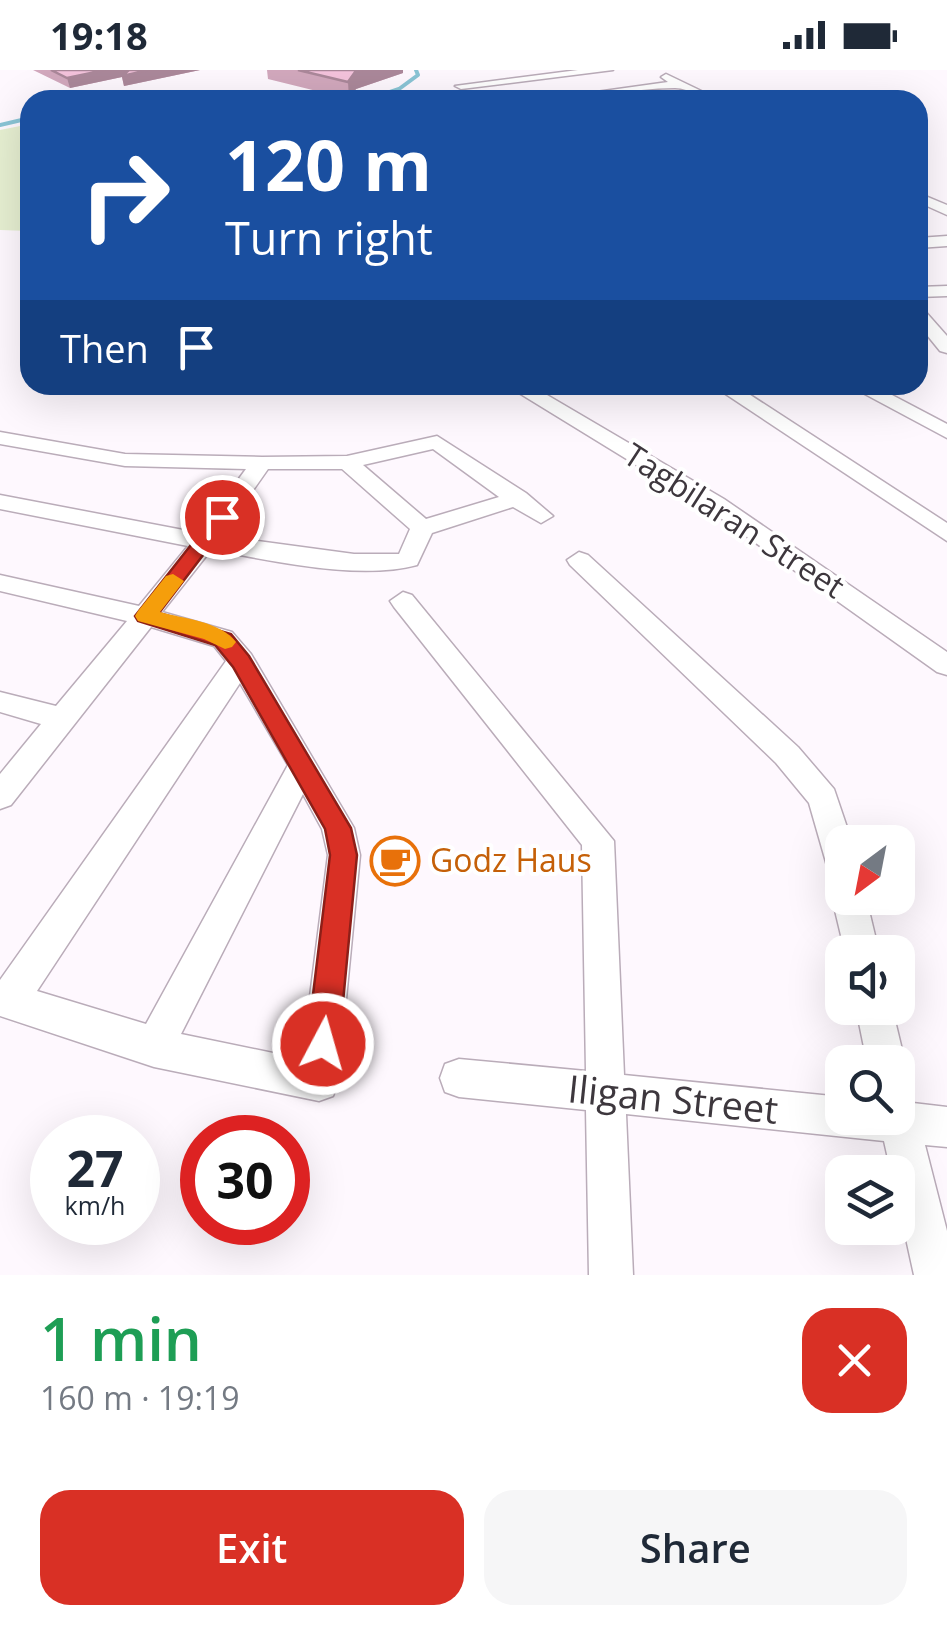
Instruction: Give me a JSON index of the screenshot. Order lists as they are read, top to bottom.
{
  "streets": {
    "street": ["Tagbilaran Street", "Iligan Street"]
  },
  "places": {
    "cafe": ["Godz Haus"]
  },
  "north": "bottom left",
  "page": {
    "status": "19:18",
    "turn": ["120 m", "Turn right"],
    "then": "Then",
    "speed": "27 km/h",
    "limit": "30",
    "heading": ["1 min", "160 m · 19:19"],
    "buttons": ["Exit", "Share"]
  }
}
